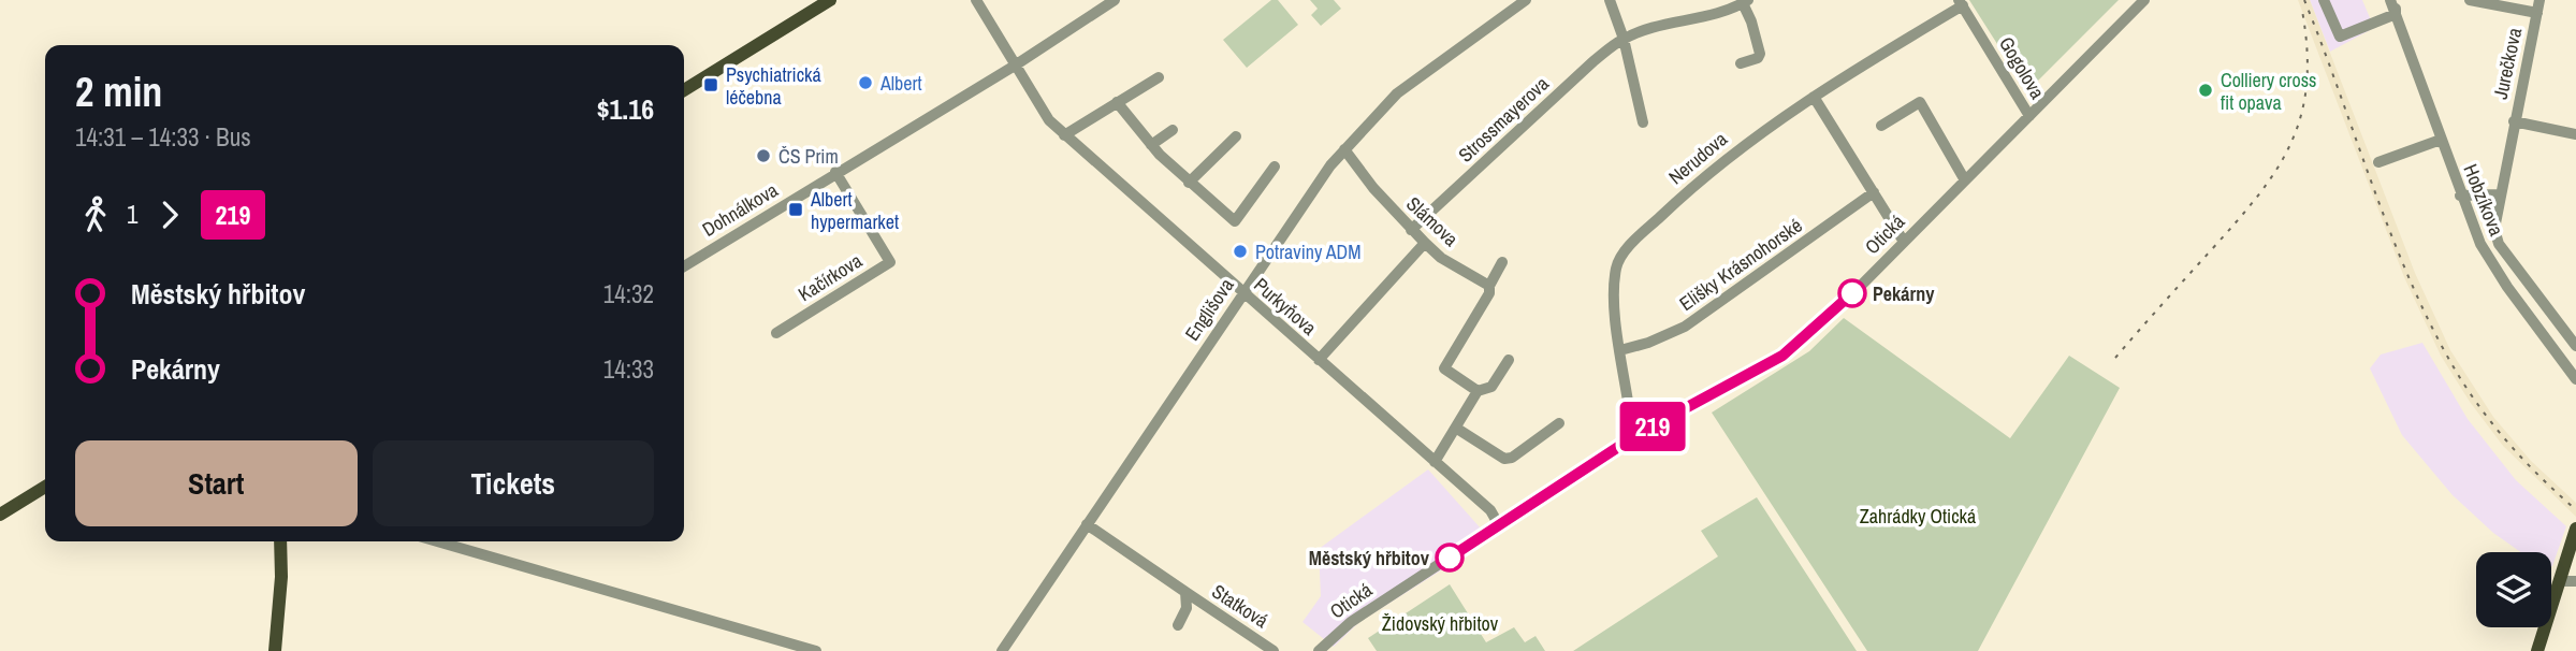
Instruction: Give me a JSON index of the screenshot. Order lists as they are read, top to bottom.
{
  "streets": {
    "street": [
      "Jurečkova",
      "Gogolova",
      "Strossmayerova",
      "Nerudova",
      "Hobzíkova",
      "Dohnálkova",
      "Slámova",
      "Otická",
      "Elišky Krásnohorské",
      "Kačírkova",
      "Purkyňova",
      "Englišova",
      "Statková"
    ]
  },
  "crossings": [
    ["Gogolova", "Nerudova"],
    ["Gogolova", "Otická"],
    ["Strossmayerova", "Slámova"],
    ["Nerudova", "Otická"],
    ["Nerudova", "Elišky Krásnohorské"],
    ["Dohnálkova", "Kačírkova"],
    ["Dohnálkova", "Purkyňova"],
    ["Slámova", "Englišova"],
    ["Otická", "Purkyňova"],
    ["Purkyňova", "Englišova"]
  ],
  "parks": ["Zahrádky Otická", "Židovský hřbitov"],
  "places": {
    "other": [
      "Albert",
      "Colliery cross fit opava",
      "ČS Prim",
      "Potraviny ADM",
      "Pekárny",
      "Městský hřbitov"
    ],
    "transit": ["Psychiatrická léčebna", "Albert hypermarket"]
  },
  "lines": ["bus line 219"],
  "page": {
    "on_map": "219",
    "heading": ["2 min", "14:31 – 14:33 · Bus", "$1.16"],
    "legs": ["1", "219"],
    "list": [
      {
        "name": "Městský hřbitov",
        "value": "14:32"
      },
      {
        "name": "Pekárny",
        "value": "14:33"
      }
    ],
    "buttons": ["Start", "Tickets"]
  }
}
